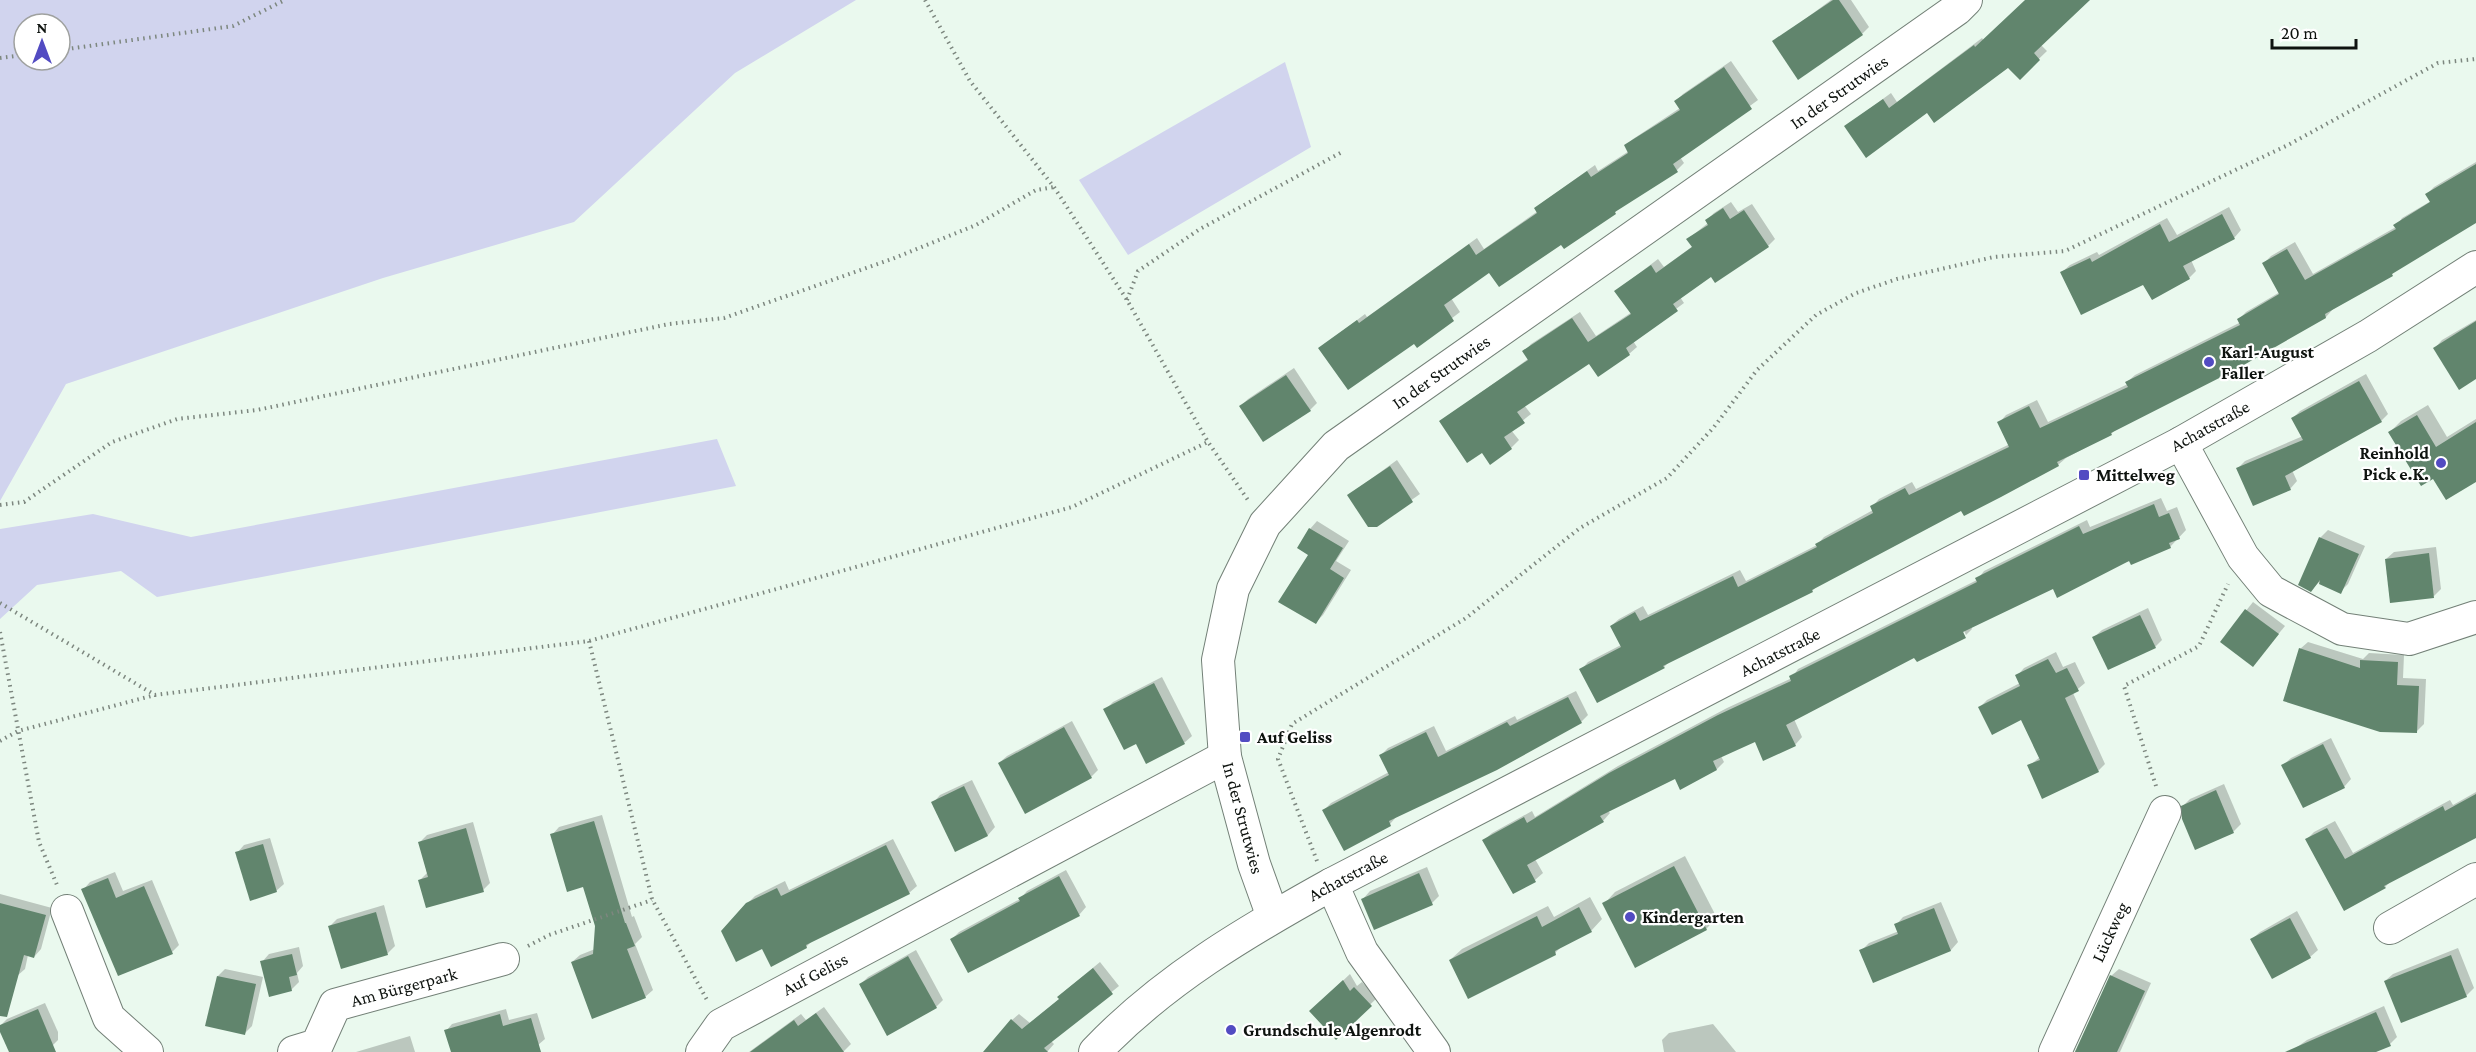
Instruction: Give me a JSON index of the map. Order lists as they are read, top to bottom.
{
  "streets": {
    "street": [
      "In der Strutwies",
      "Achatstraße",
      "Lückweg",
      "Auf Geliss",
      "Am Bürgerpark"
    ]
  },
  "crossings": [
    ["In der Strutwies", "Achatstraße"],
    ["In der Strutwies", "Auf Geliss"]
  ],
  "places": {
    "other": [
      "Karl-August Faller",
      "Reinhold Pick e.K.",
      "Kindergarten",
      "Grundschule Algenrodt"
    ],
    "transit": ["Mittelweg", "Auf Geliss"]
  },
  "scale_bar": "20 m",
  "north": "top"
}
